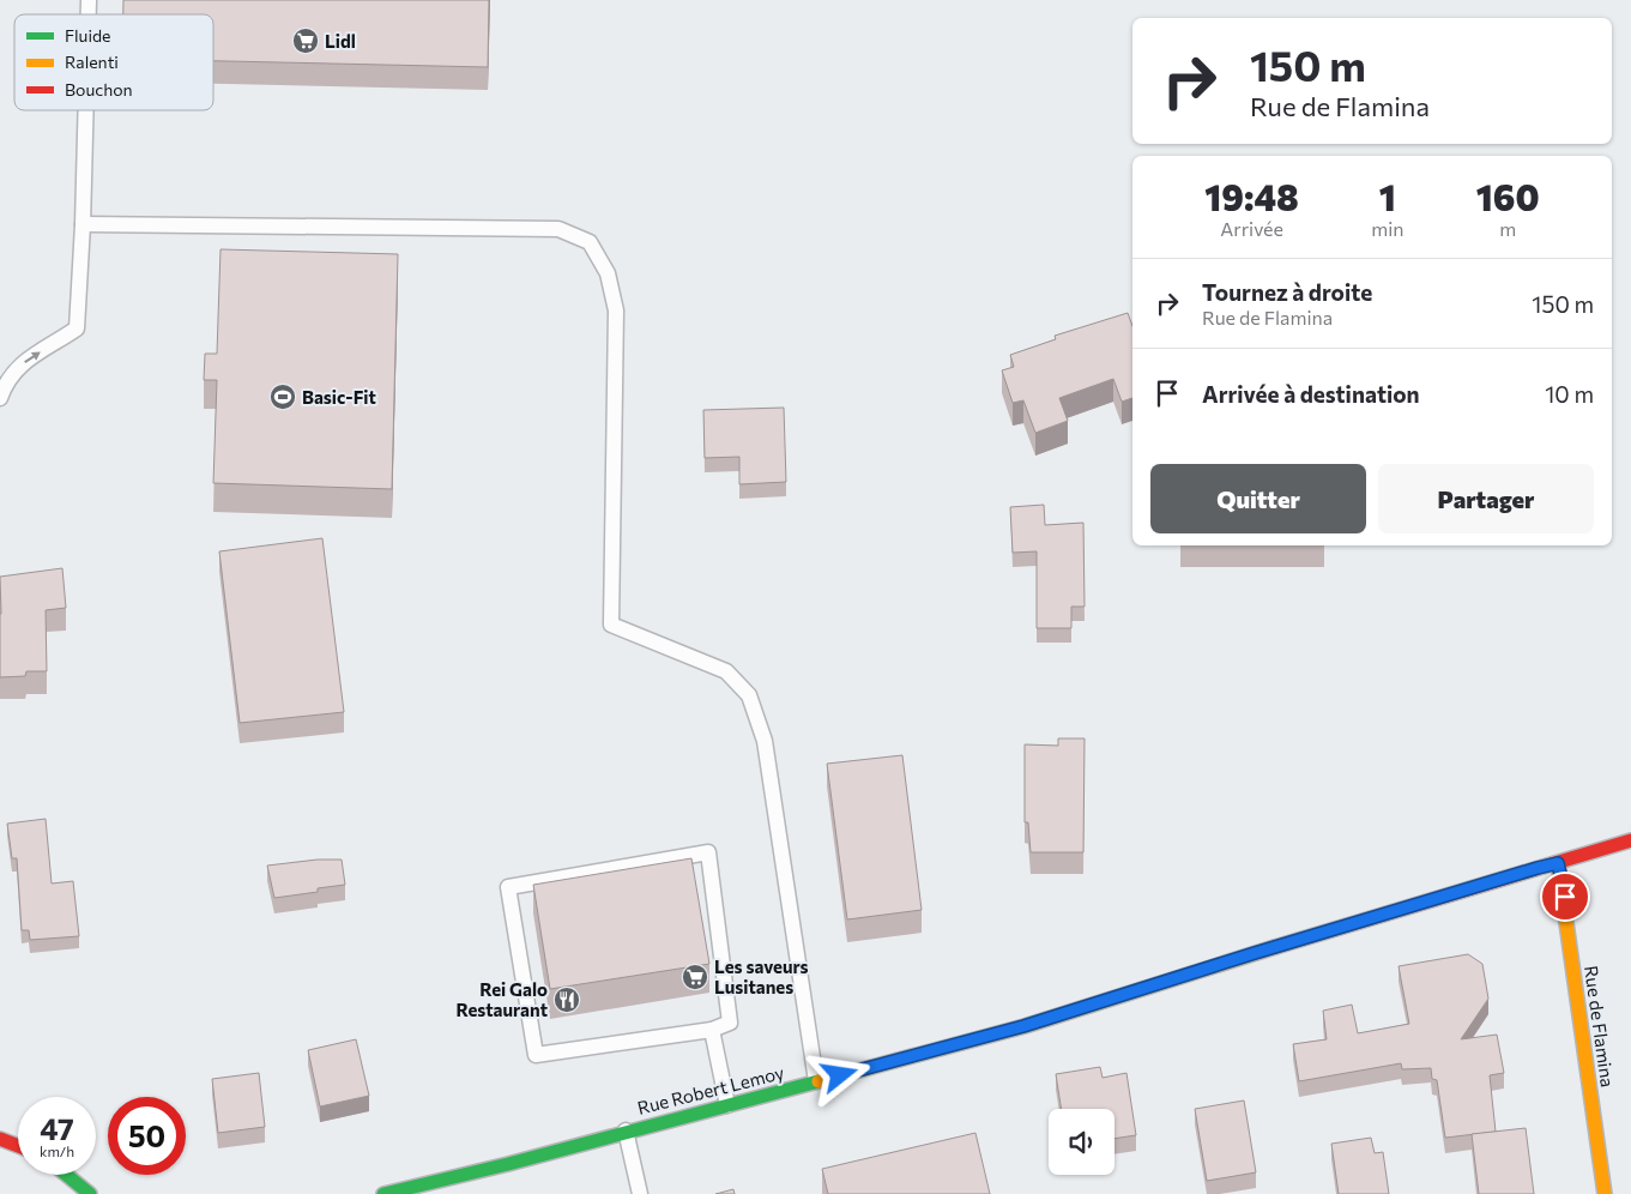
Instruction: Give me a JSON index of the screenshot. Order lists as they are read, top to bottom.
{
  "streets": {
    "main road": ["Rue de Flamina", "Rue Robert Lemoy"]
  },
  "crossings": [
    ["Rue de Flamina", "Rue Robert Lemoy"]
  ],
  "places": {
    "supermarket": ["Lidl", "Les saveurs Lusitanes"],
    "sports": ["Basic-Fit"],
    "restaurant": ["Rei Galo Restaurant"]
  },
  "legend": ["Fluide", "Ralenti", "Bouchon"],
  "page": {
    "turn": ["150 m", "Rue de Flamina"],
    "eta": [
      "19:48",
      "Arrivée",
      "1",
      "min",
      "160",
      "m"
    ],
    "list": [
      {
        "name": "Tournez à droite",
        "note": "Rue de Flamina",
        "value": "150 m"
      },
      {
        "name": "Arrivée à destination",
        "value": "10 m"
      }
    ],
    "buttons": ["Quitter", "Partager"],
    "speed": "47 km/h",
    "limit": "50"
  }
}
